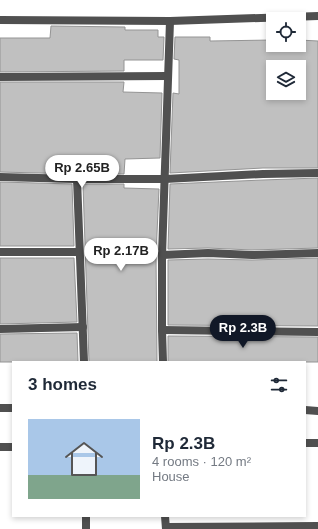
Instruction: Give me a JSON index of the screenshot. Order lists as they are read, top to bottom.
{
  "page": {
    "price": ["Rp 2.65B", "Rp 2.17B", "Rp 2.3B"],
    "heading": "3 homes",
    "list": [
      {
        "name": "Rp 2.3B",
        "note": "4 rooms · 120 m² · House"
      }
    ]
  }
}
